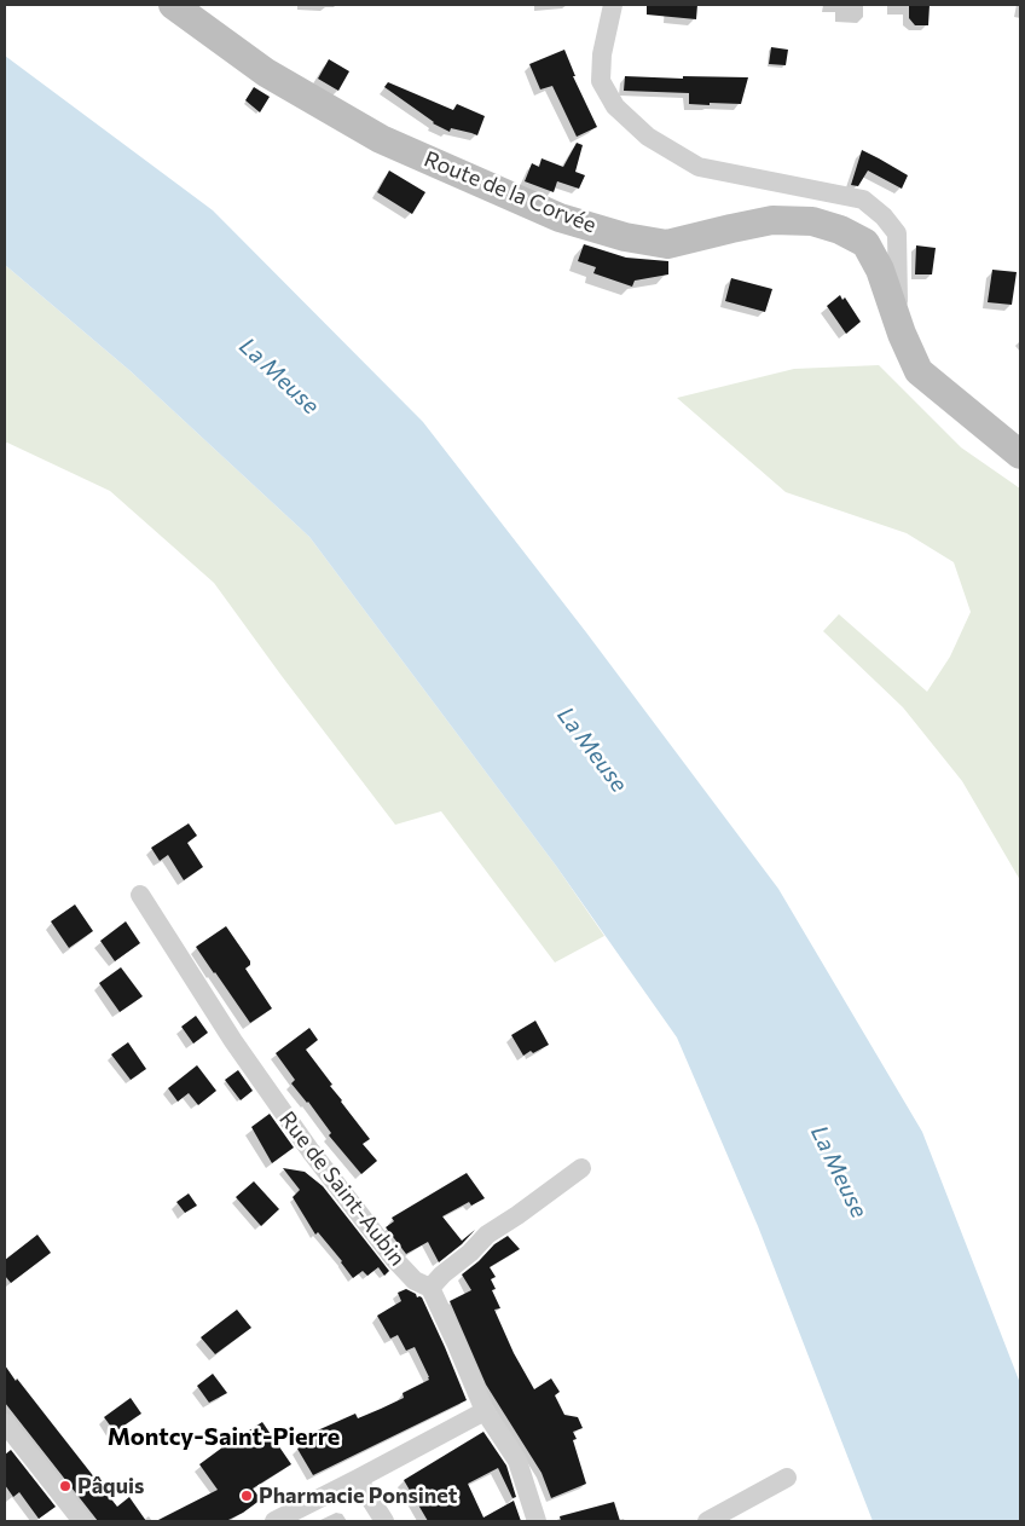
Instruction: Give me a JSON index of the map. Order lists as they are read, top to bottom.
{
  "streets": {
    "street": ["Route de la Corvée", "Rue de Saint-Aubin"]
  },
  "districts": ["Montcy-Saint-Pierre"],
  "water": ["La Meuse"],
  "places": ["Pâquis", "Pharmacie Ponsinet"]
}
